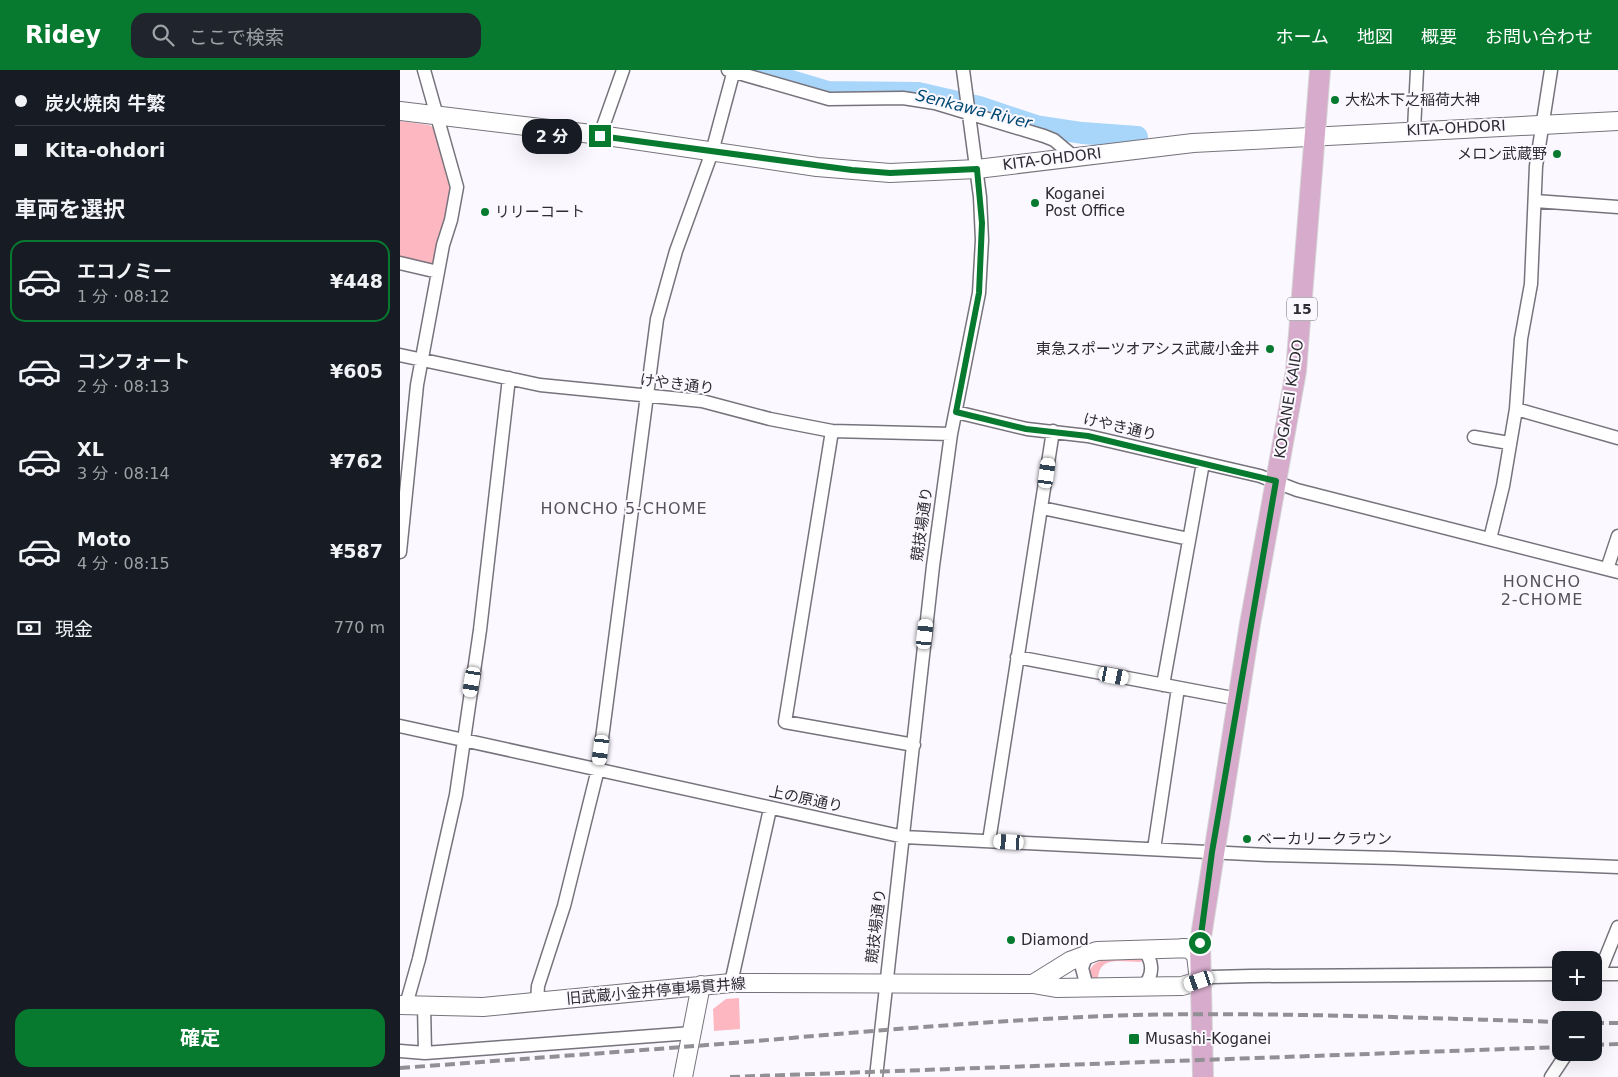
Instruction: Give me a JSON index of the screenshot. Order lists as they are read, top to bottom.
{
  "streets": {
    "main road": ["15", "KOGANEI KAIDO"],
    "street": [
      "KITA-OHDORI",
      "けやき通り",
      "競技場通り",
      "上の原通り",
      "旧武蔵小金井停車場貫井線"
    ]
  },
  "crossings": [
    ["KITA-OHDORI", "15"],
    ["KITA-OHDORI", "KOGANEI KAIDO"],
    ["KITA-OHDORI", "競技場通り"],
    ["15", "KOGANEI KAIDO"],
    ["けやき通り", "KOGANEI KAIDO"],
    ["けやき通り", "競技場通り"],
    ["KOGANEI KAIDO", "上の原通り"],
    ["KOGANEI KAIDO", "旧武蔵小金井停車場貫井線"],
    ["競技場通り", "上の原通り"],
    ["競技場通り", "旧武蔵小金井停車場貫井線"]
  ],
  "districts": ["HONCHO 5-CHOME", "HONCHO 2-CHOME"],
  "water": ["Senkawa River"],
  "places": {
    "other": [
      "大松木下之稲荷大神",
      "メロン武蔵野",
      "Koganei Post Office",
      "リリーコート",
      "東急スポーツオアシス武蔵小金井",
      "ベーカリークラウン",
      "Diamond"
    ],
    "transit": ["Musashi-Koganei"]
  },
  "page": {
    "header": "Ridey",
    "search": "ここで検索",
    "nav": [
      "ホーム",
      "地図",
      "概要",
      "お問い合わせ"
    ],
    "banner": ["炭火焼肉 牛繁", "Kita-ohdori"],
    "bubble": "2 分",
    "heading": "車両を選択",
    "list": [
      {
        "name": "エコノミー",
        "note": "1 分 · 08:12",
        "value": "¥448"
      },
      {
        "name": "コンフォート",
        "note": "2 分 · 08:13",
        "value": "¥605"
      },
      {
        "name": "XL",
        "note": "3 分 · 08:14",
        "value": "¥762"
      },
      {
        "name": "Moto",
        "note": "4 分 · 08:15",
        "value": "¥587"
      }
    ],
    "pay": ["現金", "770 m"],
    "map_buttons": ["+", "−"],
    "buttons": "確定"
  }
}
